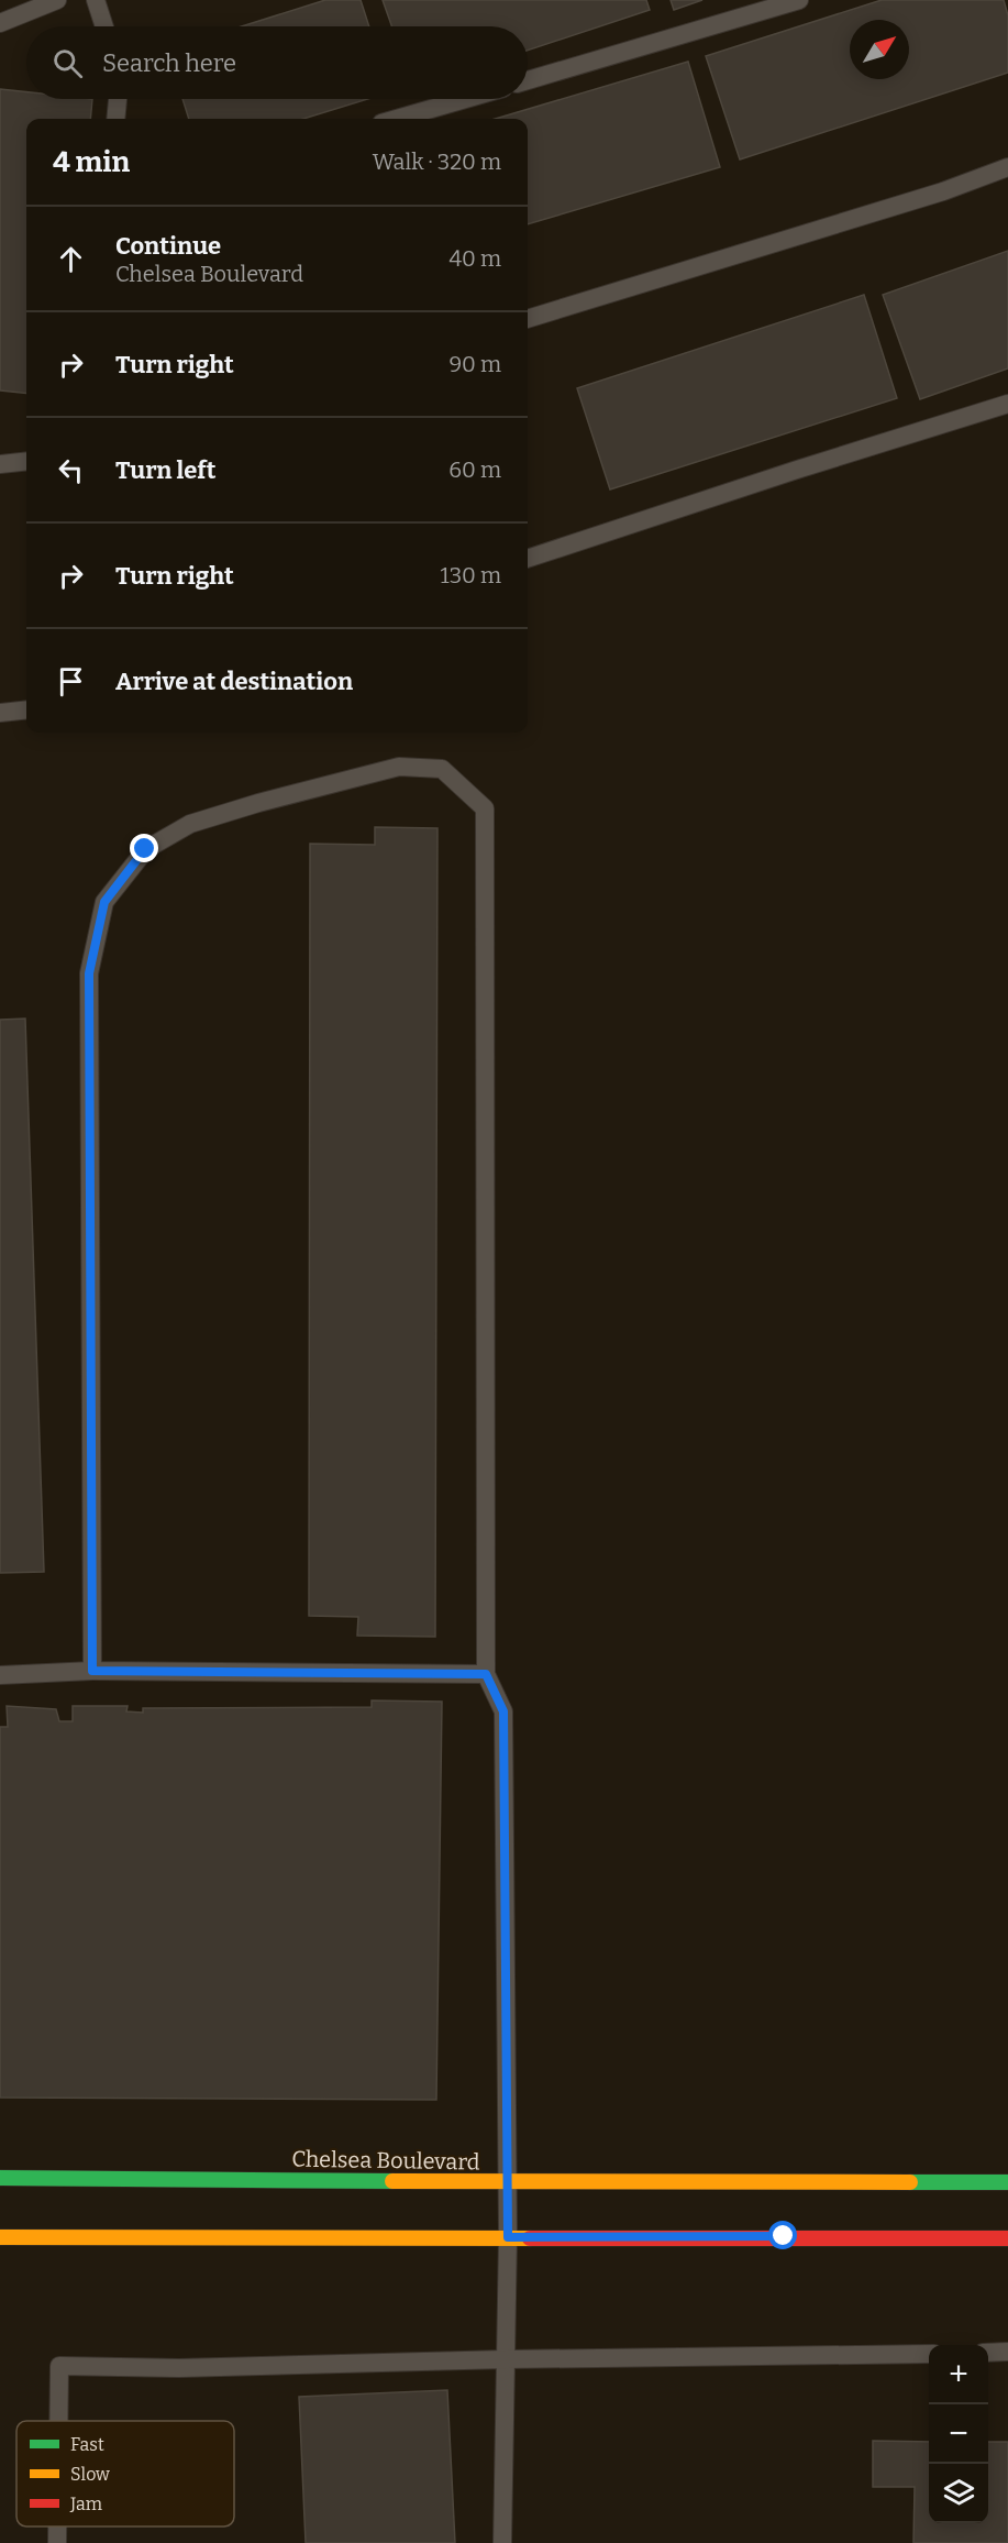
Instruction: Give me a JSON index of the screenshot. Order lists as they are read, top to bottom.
{
  "streets": {
    "street": ["Chelsea Boulevard"]
  },
  "legend": ["Fast", "Slow", "Jam"],
  "north": "top right",
  "page": {
    "search": "Search here",
    "heading": ["4 min", "Walk · 320 m"],
    "list": [
      ["Continue", "Chelsea Boulevard", "40 m"],
      ["Turn right", "90 m"],
      ["Turn left", "60 m"],
      ["Turn right", "130 m"],
      "Arrive at destination"
    ],
    "map_buttons": ["+", "−"]
  }
}
